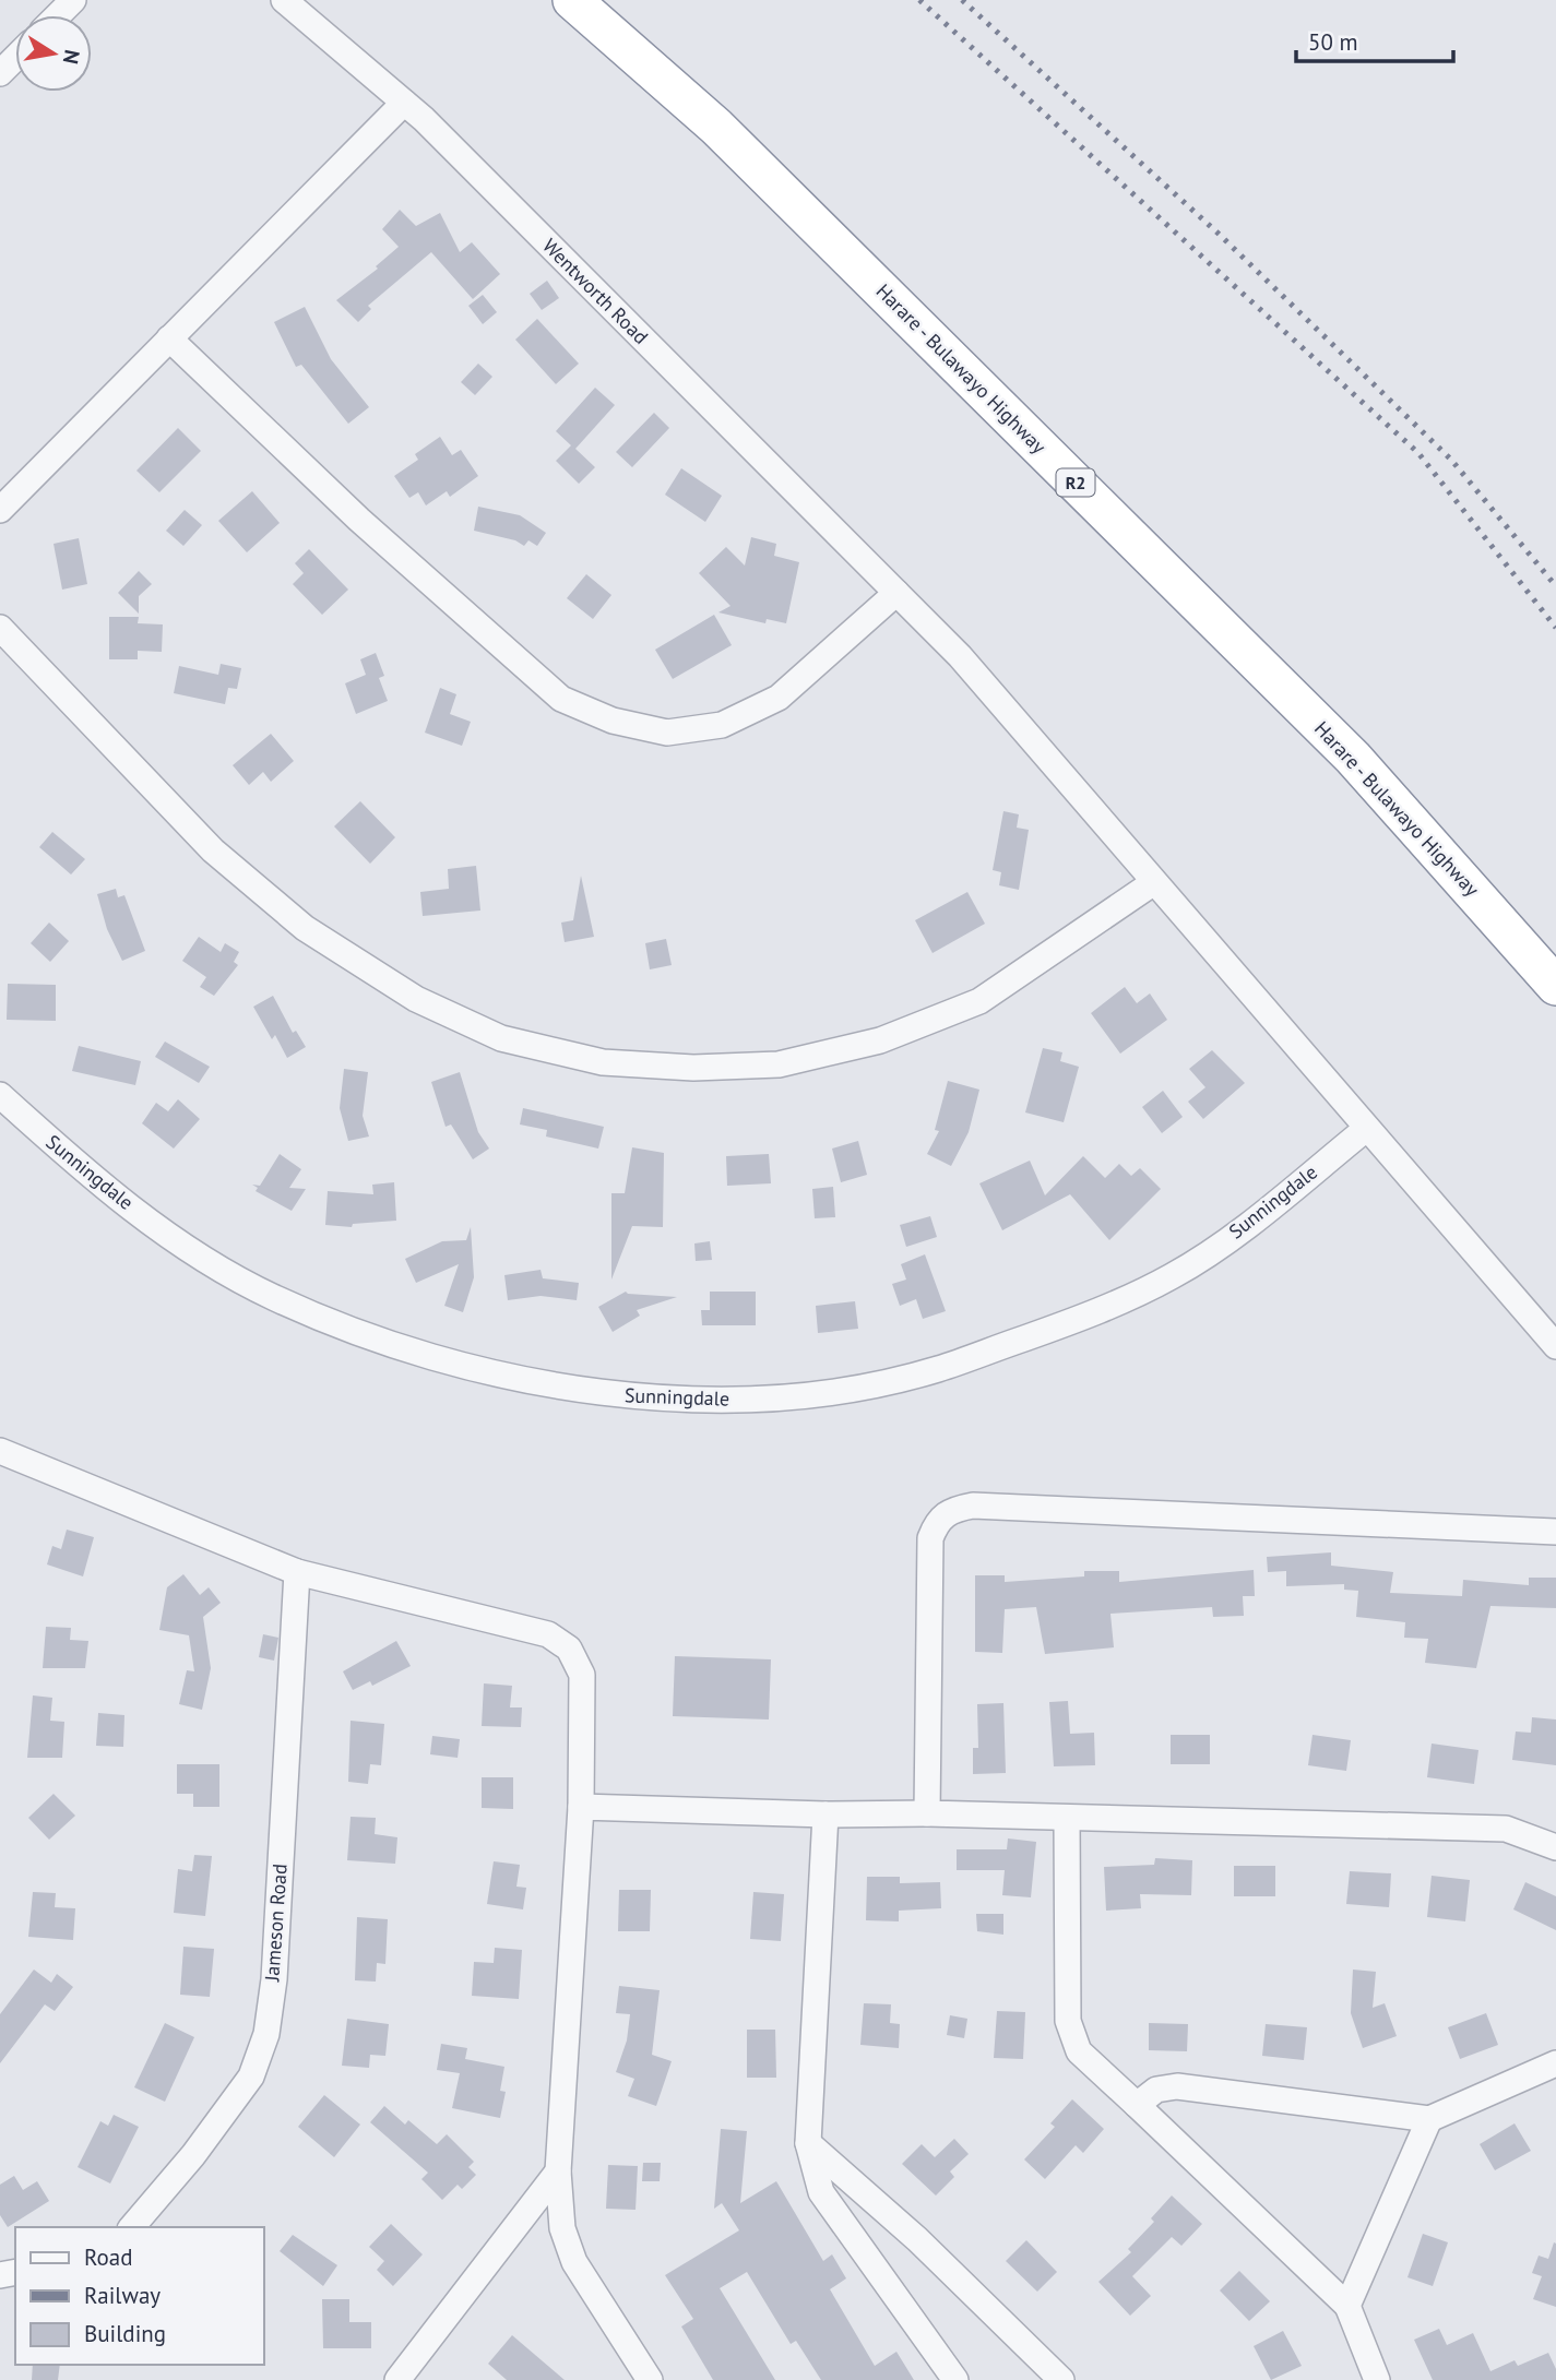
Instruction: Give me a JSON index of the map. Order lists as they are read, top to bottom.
{
  "streets": {
    "highway": ["Harare - Bulawayo Highway", "R2"],
    "street": ["Wentworth Road", "Sunningdale", "Jameson Road"]
  },
  "crossings": [
    ["Wentworth Road", "Sunningdale"]
  ],
  "legend": ["Road", "Railway", "Building"],
  "scale_bar": "50 m",
  "north": "right"
}
